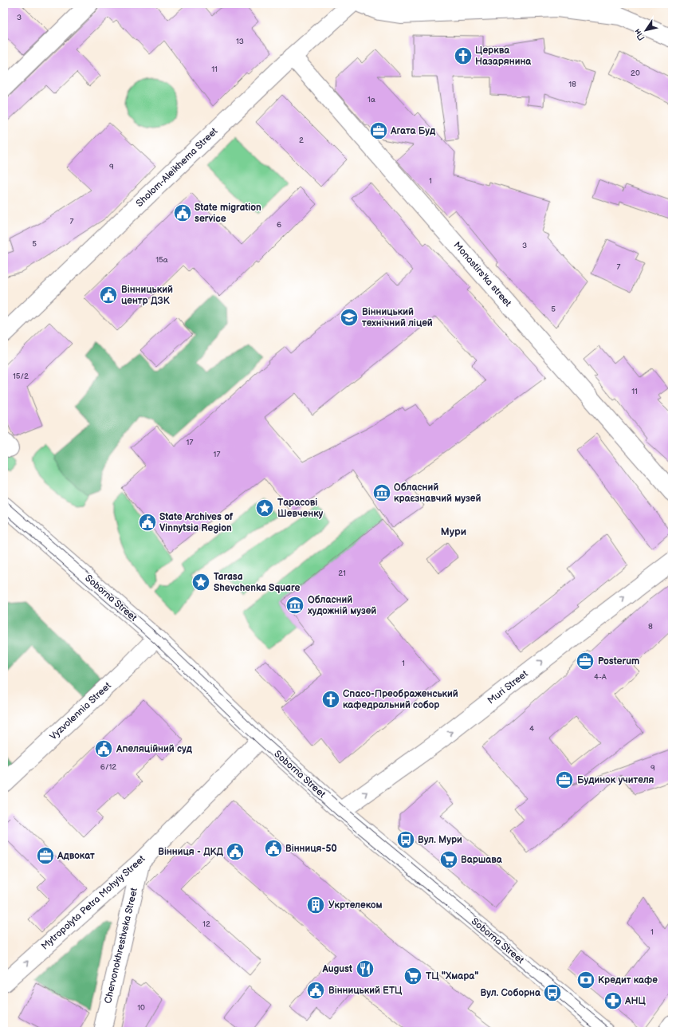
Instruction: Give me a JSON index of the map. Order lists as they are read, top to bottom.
{
  "streets": {
    "street": [
      "Sholom-Aleikhema Street",
      "Monastirs'ka street",
      "Soborna Street",
      "Muri Street",
      "Vyzvolennia Street",
      "Mytropolyta Petra Mohyly Street",
      "Chervonokhrestivska Street"
    ]
  },
  "crossings": [
    ["Sholom-Aleikhema Street", "Monastirs'ka street"],
    ["Soborna Street", "Muri Street"],
    ["Soborna Street", "Vyzvolennia Street"],
    ["Soborna Street", "Mytropolyta Petra Mohyly Street"],
    ["Mytropolyta Petra Mohyly Street", "Chervonokhrestivska Street"]
  ],
  "one_way": ["Muri Street", "Mytropolyta Petra Mohyly Street"],
  "districts": ["Мури"],
  "places": {
    "church": ["Церква Назарянина", "Спасо-Преображенський кафедральний собор"],
    "office": [
      "Агата Буд",
      "Posterum",
      "Будинок учителя",
      "Адвокат"
    ],
    "public building": [
      "State migration service",
      "Вінницький центр ДЗК",
      "State Archives of Vinnytsia Region",
      "Апеляційний суд",
      "Вінниця-50",
      "Вінниця - ДКД",
      "Вінницький ЕТЦ"
    ],
    "school or university": ["Вінницький технічний ліцей"],
    "museum": ["Обласний краєзнавчий музей", "Обласний художній музей"],
    "place": ["Тарасові Шевченку", "Tarasa Shevchenka Square"],
    "bus stop": ["Вул. Мури", "Вул. Соборна"],
    "supermarket": ["Варшава", "ТЦ \"Хмара\""],
    "building": ["Укртелеком"],
    "restaurant": ["August"],
    "bank": ["Кредит кафе"],
    "pharmacy": ["АНЦ"]
  },
  "house_numbers": [
    "3",
    "13",
    "11",
    "20",
    "18",
    "1а",
    "2",
    "9",
    "1",
    "7",
    "6",
    "5",
    "3",
    "15а",
    "7",
    "5",
    "15/2",
    "11",
    "17",
    "17",
    "21",
    "8",
    "1",
    "4-А",
    "4",
    "6/12",
    "9",
    "12",
    "1",
    "10"
  ],
  "north": "bottom left"
}
